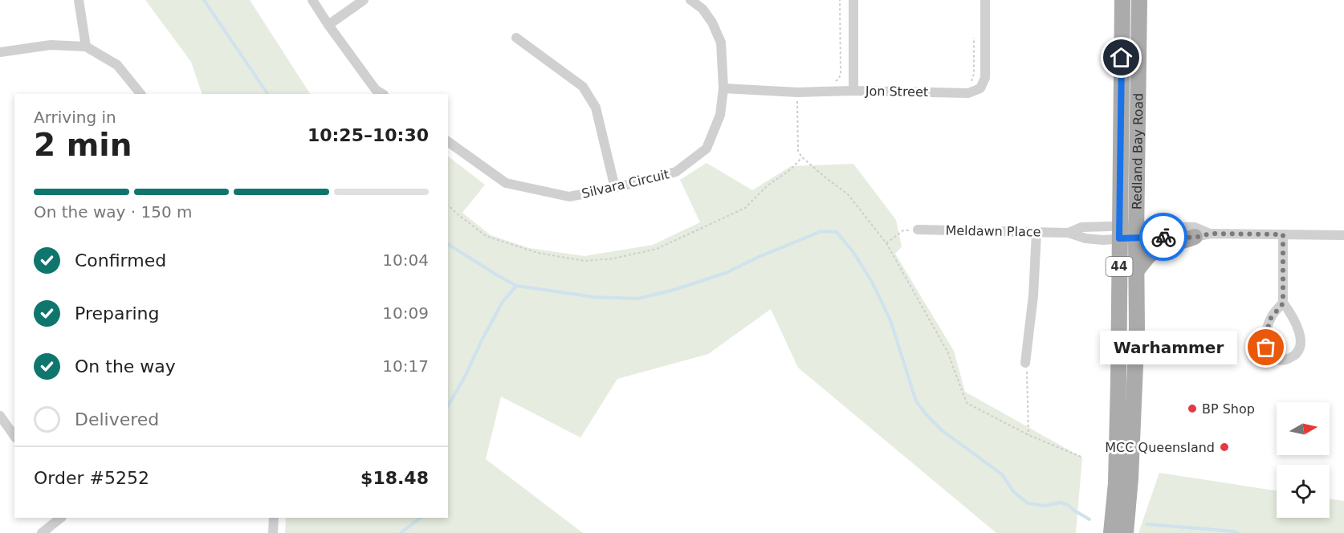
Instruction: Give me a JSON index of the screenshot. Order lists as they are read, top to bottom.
{
  "streets": {
    "main road": ["Redland Bay Road", "44"],
    "street": ["Jon Street", "Silvara Circuit", "Meldawn Place"]
  },
  "crossings": [
    ["Jon Street", "Silvara Circuit"],
    ["Redland Bay Road", "Meldawn Place"]
  ],
  "places": ["Warhammer", "BP Shop", "MCC Queensland"],
  "north": "right",
  "page": {
    "heading": ["2 min", "Arriving in", "10:25–10:30"],
    "panel": ["Order #5252", "$18.48"],
    "bar": "On the way · 150 m",
    "list": [
      ["Confirmed", "10:04"],
      ["Preparing", "10:09"],
      ["On the way", "10:17"],
      "Delivered"
    ],
    "bubble": "Warhammer"
  }
}
